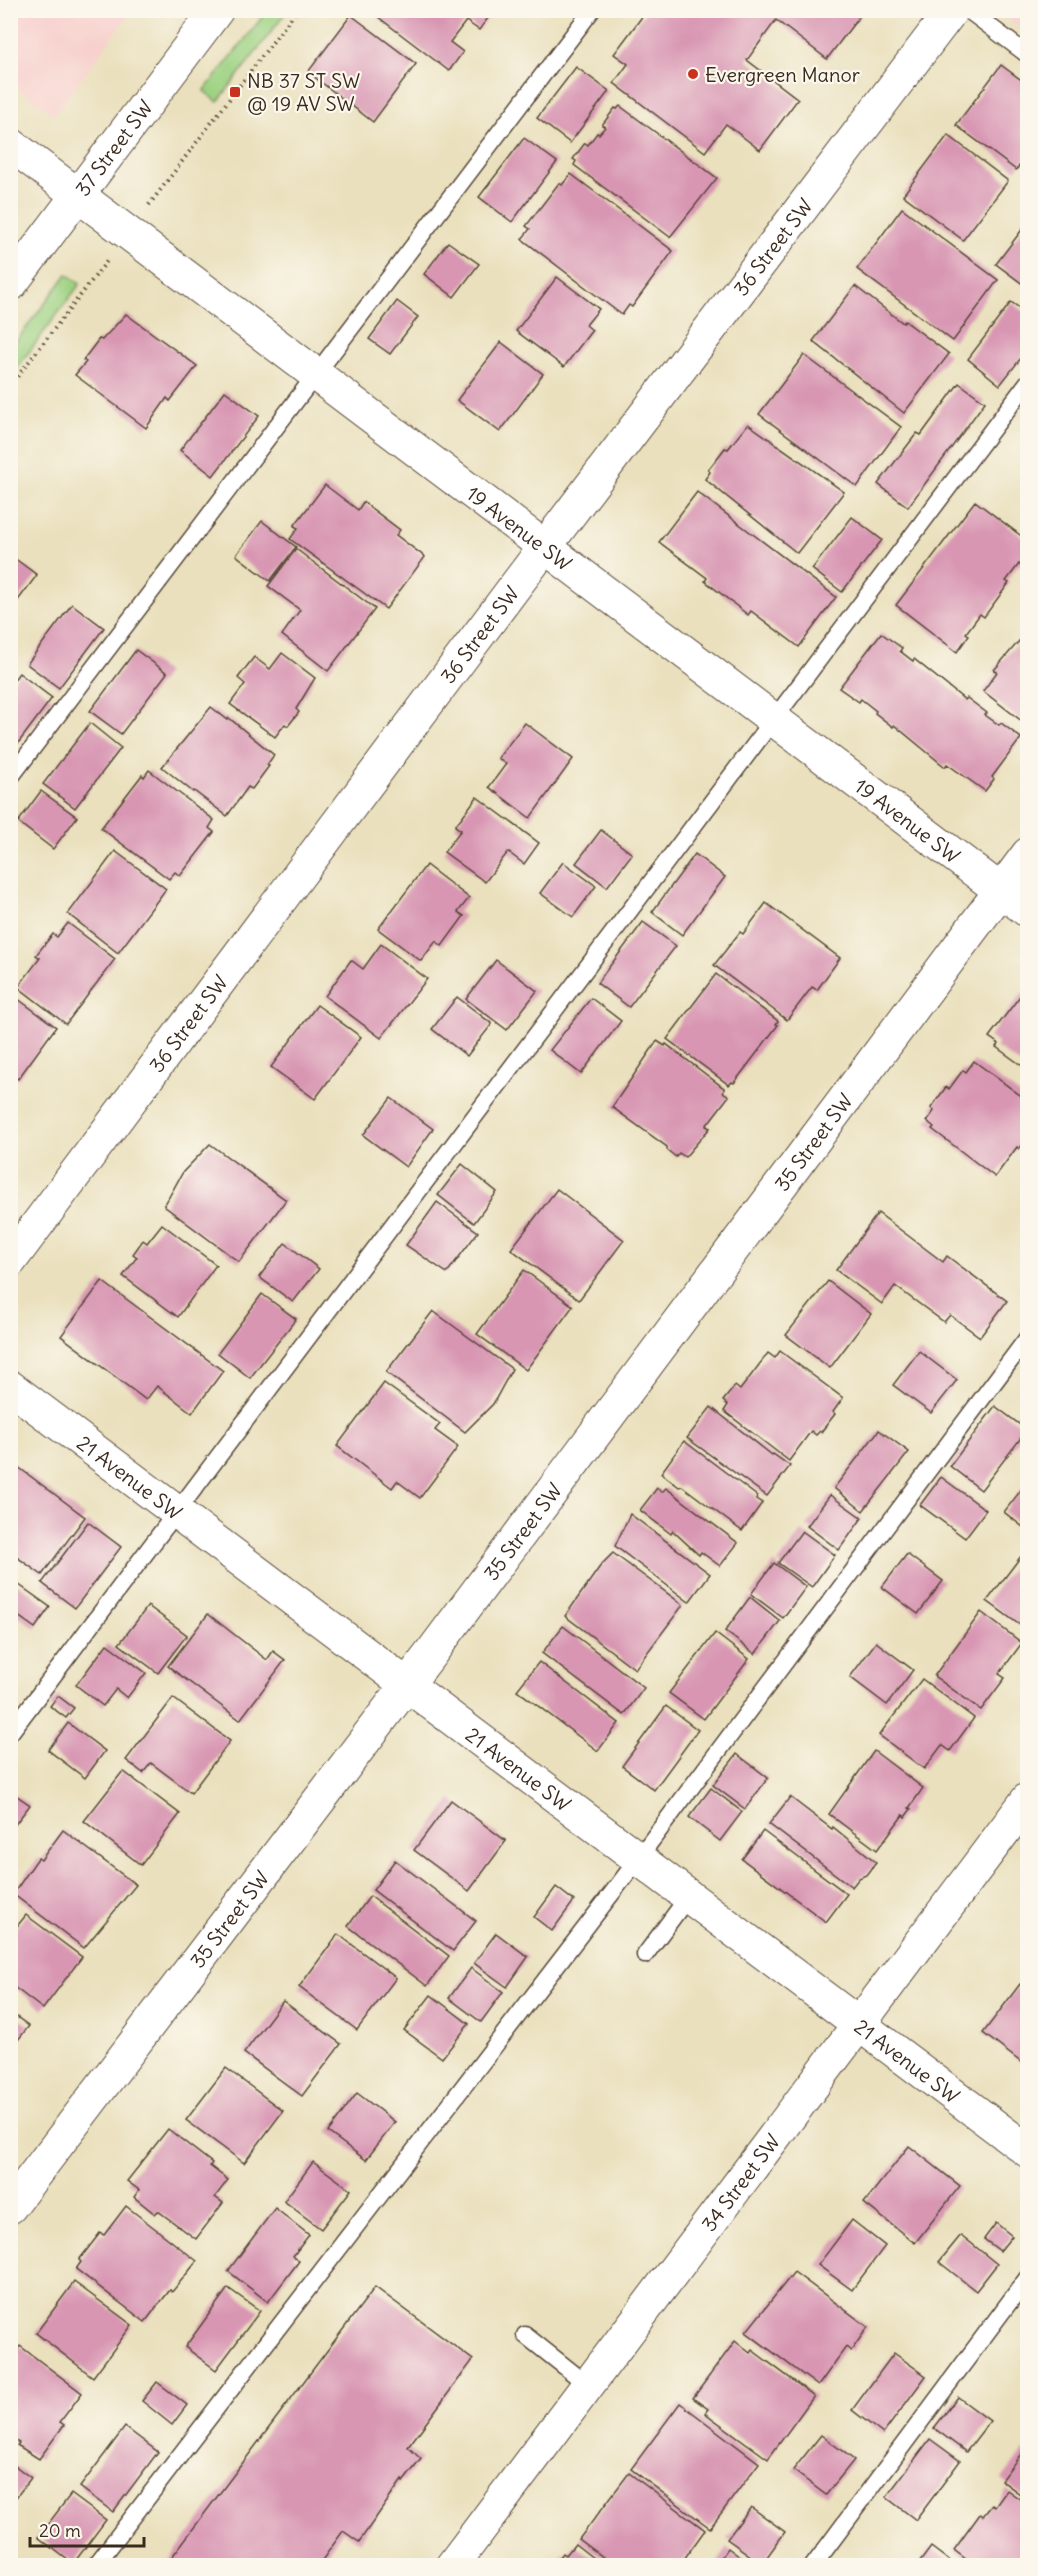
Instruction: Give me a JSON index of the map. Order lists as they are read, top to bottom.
{
  "streets": {
    "street": [
      "37 Street SW",
      "36 Street SW",
      "19 Avenue SW",
      "35 Street SW",
      "21 Avenue SW",
      "34 Street SW"
    ]
  },
  "crossings": [
    ["37 Street SW", "19 Avenue SW"],
    ["36 Street SW", "19 Avenue SW"],
    ["19 Avenue SW", "35 Street SW"],
    ["35 Street SW", "21 Avenue SW"],
    ["21 Avenue SW", "34 Street SW"]
  ],
  "places": {
    "other": ["Evergreen Manor"],
    "transit": ["NB 37 ST SW @ 19 AV SW"]
  },
  "scale_bar": "20 m"
}
